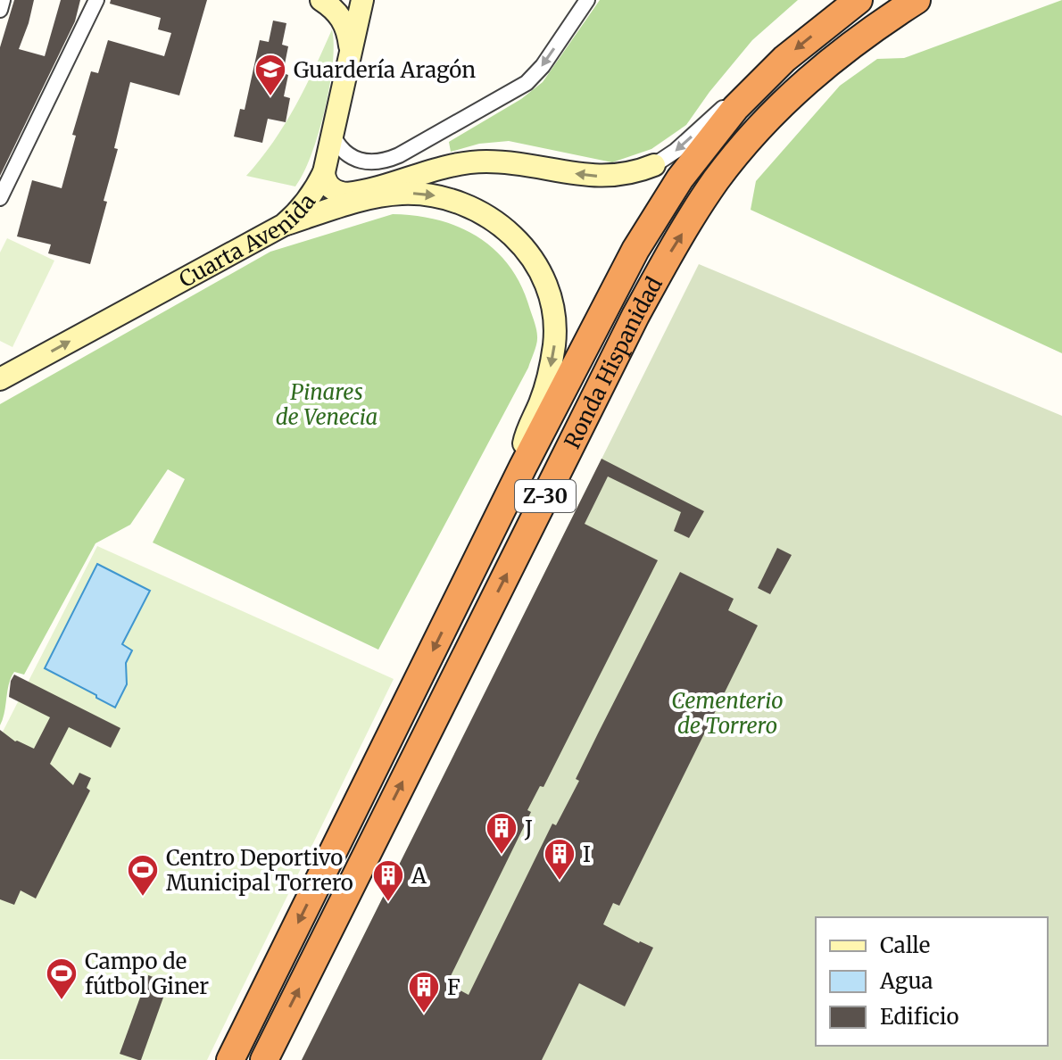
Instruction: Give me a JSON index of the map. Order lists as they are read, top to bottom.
{
  "streets": {
    "highway": ["Ronda Hispanidad", "Z-30"],
    "street": ["Cuarta Avenida"]
  },
  "one_way": ["Cuarta Avenida"],
  "parks": ["Pinares de Venecia", "Cementerio de Torrero"],
  "places": {
    "school or university": ["Guardería Aragón"],
    "building": [
      "J",
      "I",
      "A",
      "F"
    ],
    "sports": ["Centro Deportivo Municipal Torrero", "Campo de fútbol Giner"]
  },
  "legend": ["Calle", "Agua", "Edificio"]
}
